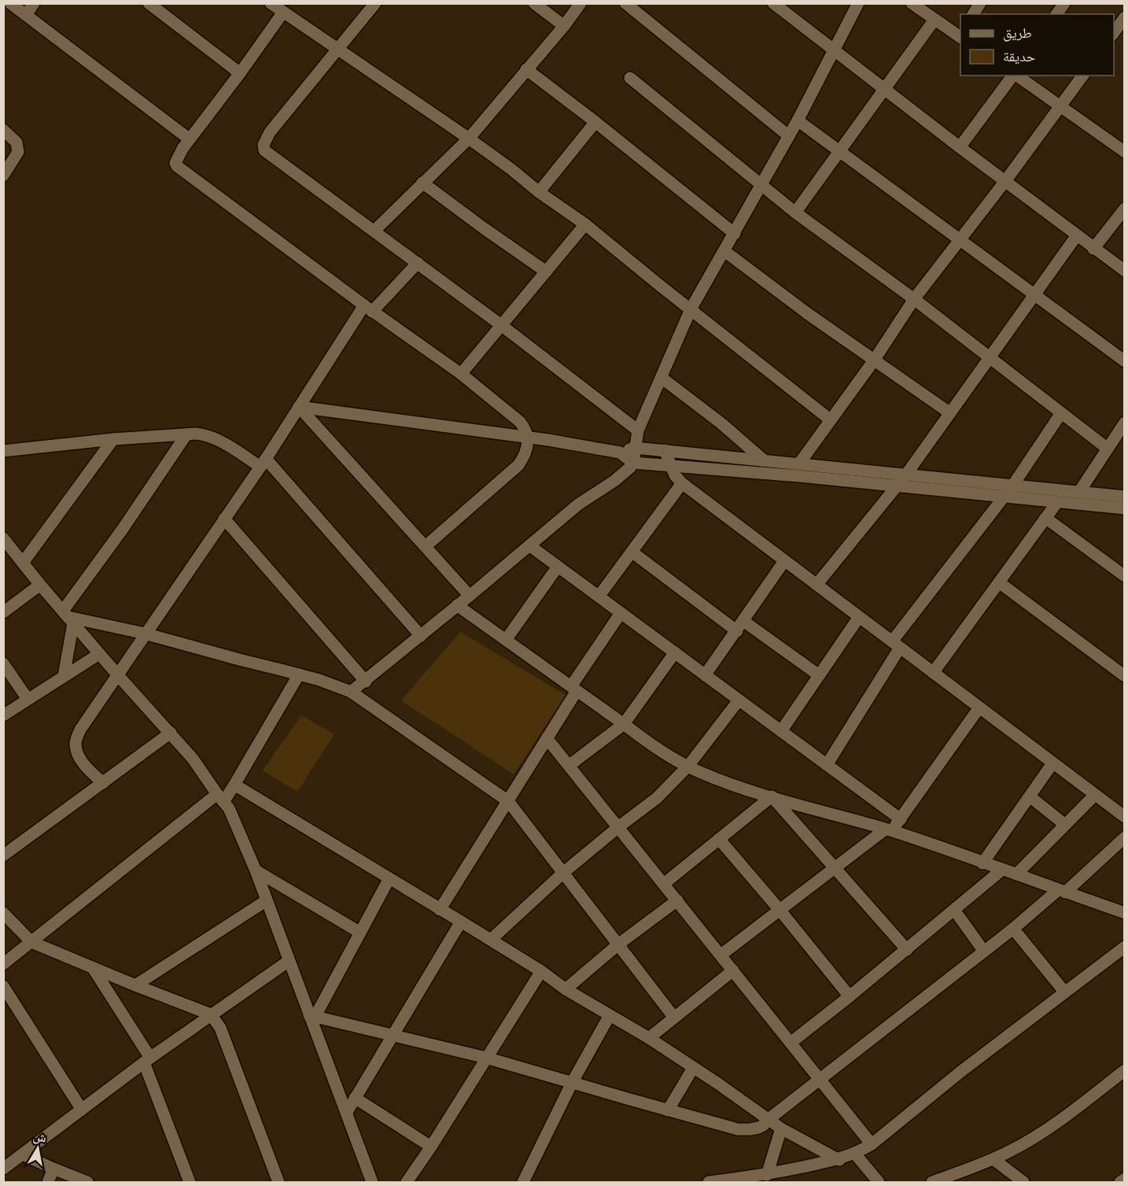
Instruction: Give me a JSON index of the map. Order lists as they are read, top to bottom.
{
  "legend": ["طريق", "حديقة"],
  "north": "top"
}
